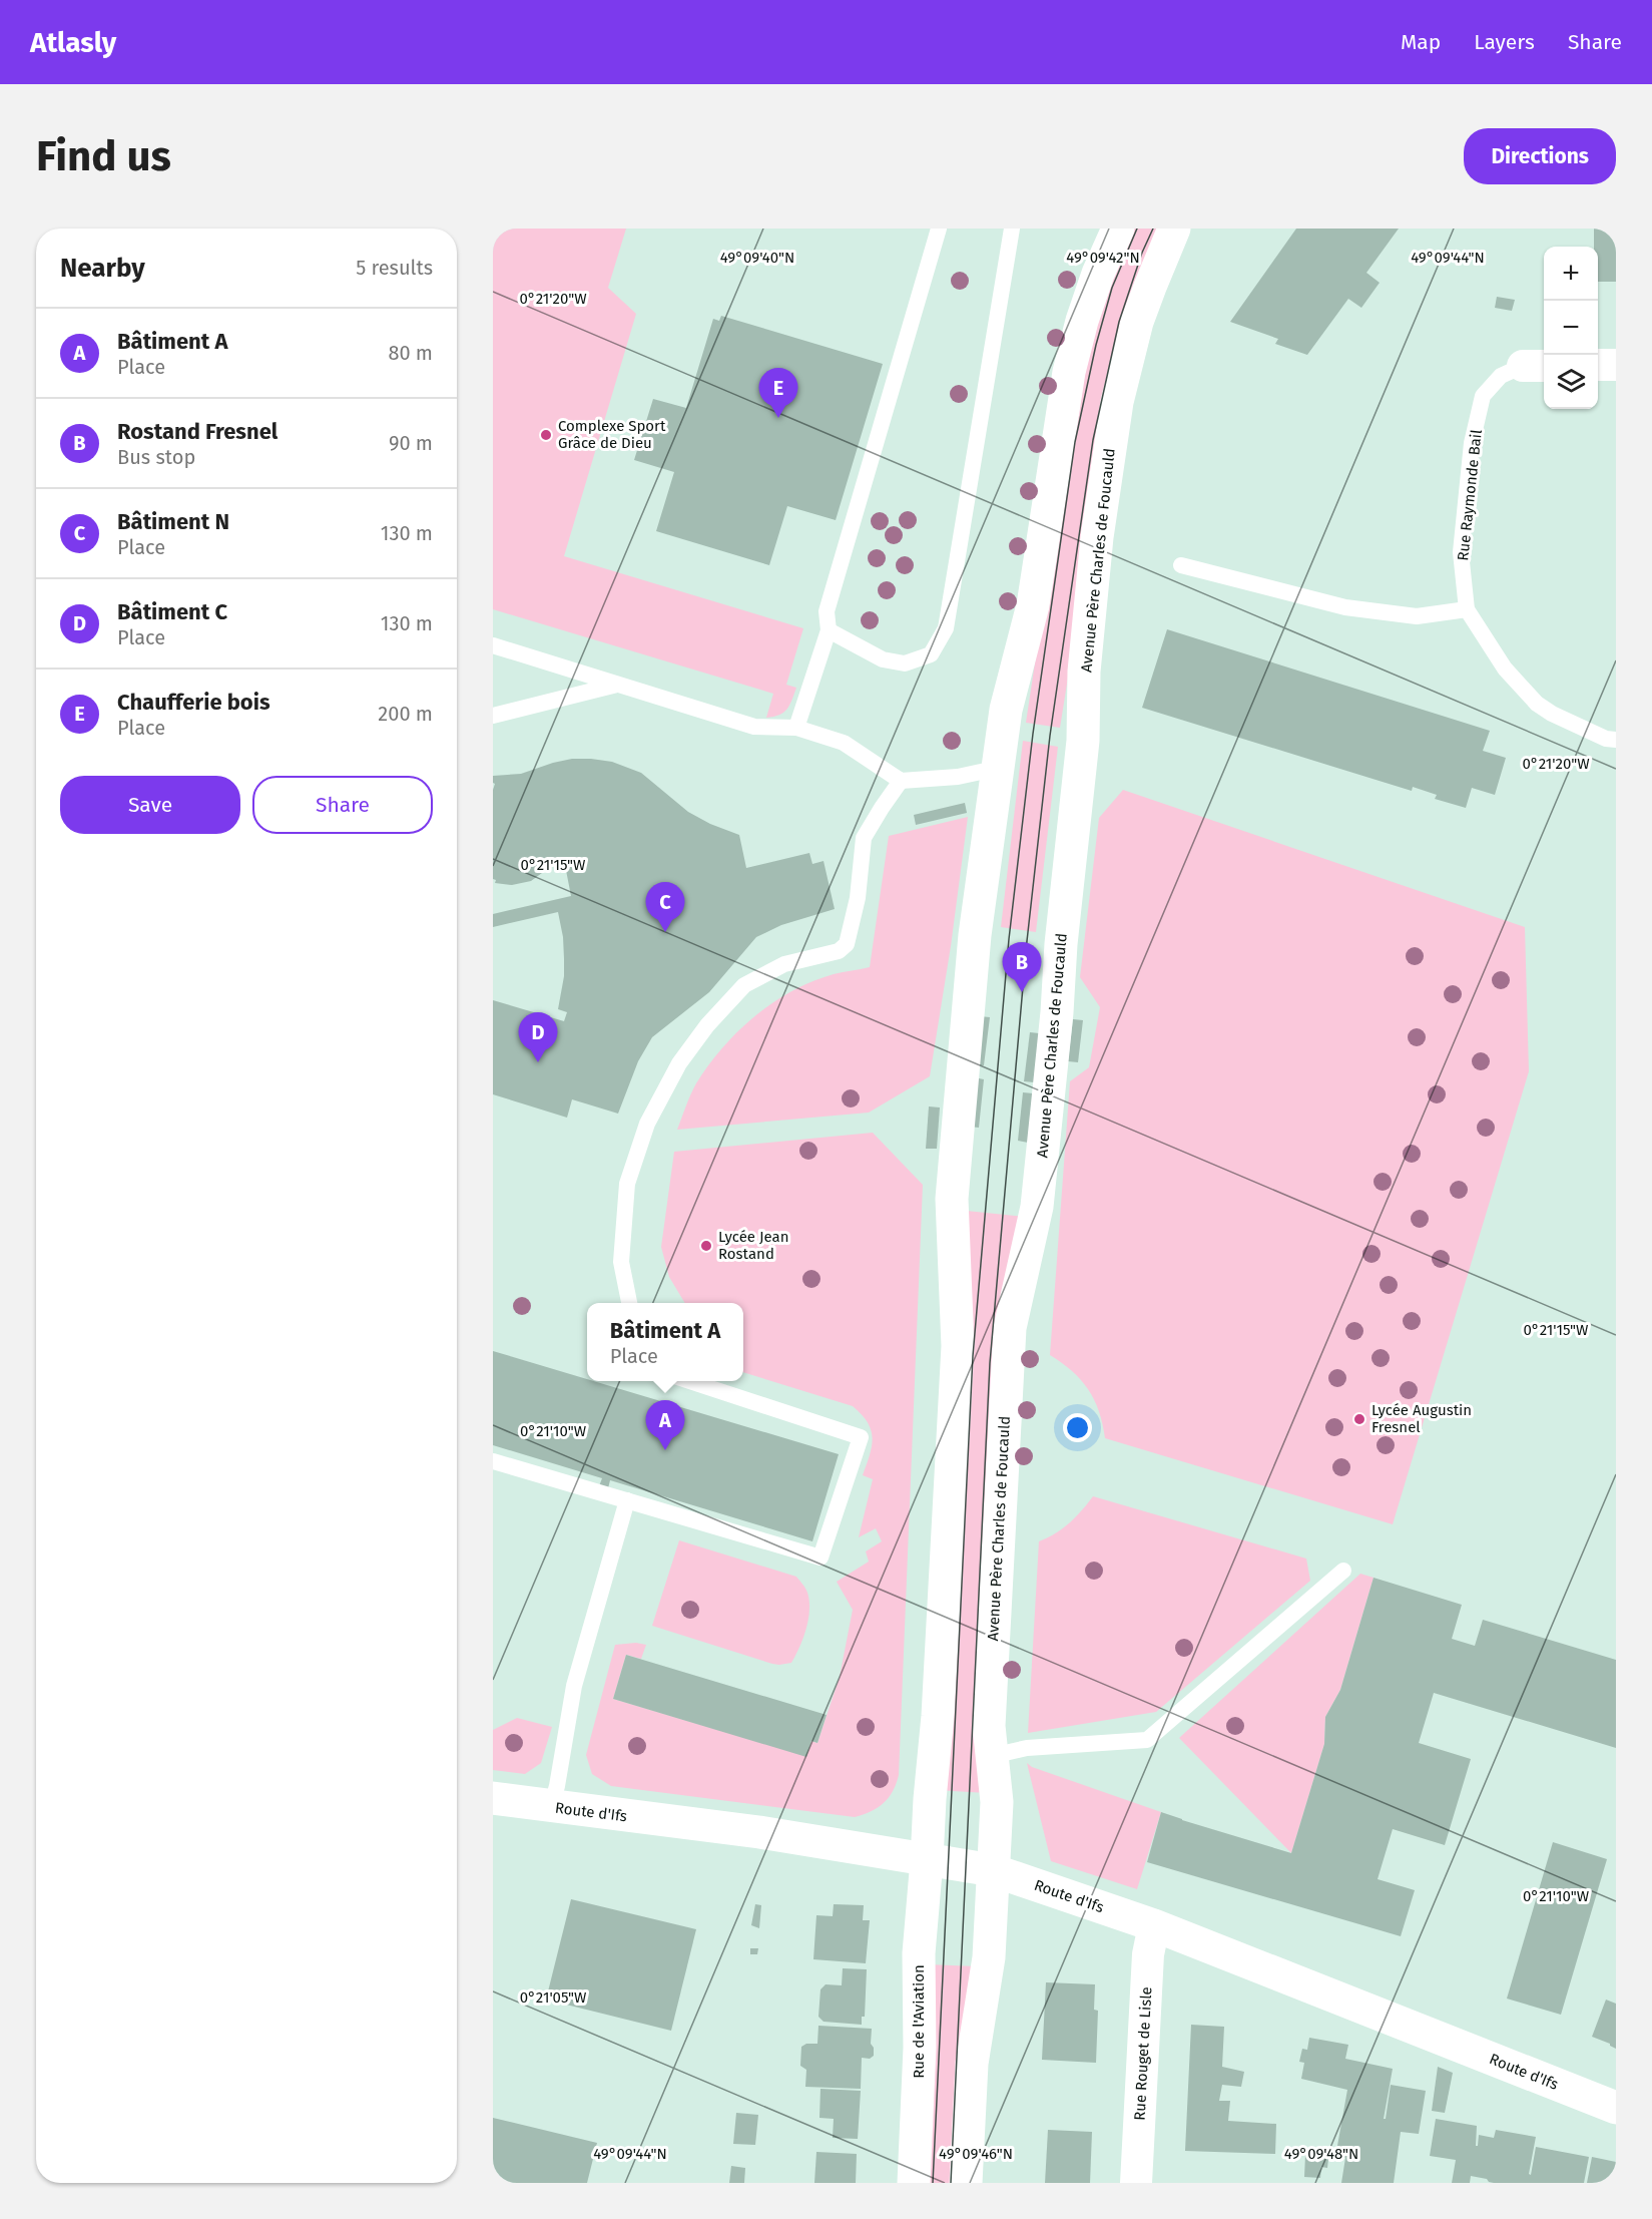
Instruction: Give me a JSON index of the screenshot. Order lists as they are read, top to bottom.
{
  "streets": {
    "main road": ["Avenue Père Charles de Foucauld", "Route d'Ifs", "Rue de l'Aviation"],
    "street": ["Rue Rouget de Lisle"],
    "lane": ["Rue Raymonde Bail"]
  },
  "crossings": [
    ["Avenue Père Charles de Foucauld", "Route d'Ifs"],
    ["Route d'Ifs", "Rue de l'Aviation"],
    ["Route d'Ifs", "Rue Rouget de Lisle"]
  ],
  "places": ["Complexe Sport Grâce de Dieu", "Lycée Jean Rostand", "Lycée Augustin Fresnel"],
  "page": {
    "header": "Atlasly",
    "nav": ["Map", "Layers", "Share"],
    "buttons": [
      "Directions",
      ["Save", "Share"]
    ],
    "title": "Find us",
    "heading": ["Nearby", "5 results"],
    "map_buttons": ["+", "−"],
    "list": [
      {
        "mark": "A",
        "name": "Bâtiment A",
        "note": "Place",
        "value": "80 m"
      },
      {
        "mark": "B",
        "name": "Rostand Fresnel",
        "note": "Bus stop",
        "value": "90 m"
      },
      {
        "mark": "C",
        "name": "Bâtiment N",
        "note": "Place",
        "value": "130 m"
      },
      {
        "mark": "D",
        "name": "Bâtiment C",
        "note": "Place",
        "value": "130 m"
      },
      {
        "mark": "E",
        "name": "Chaufferie bois",
        "note": "Place",
        "value": "200 m"
      }
    ],
    "pins": [
      "E",
      "C",
      "B",
      "D",
      "A"
    ],
    "popup": ["Bâtiment A", "Place"]
  },
  "coordinates": [
    "49°09'40\"N",
    "49°09'42\"N",
    "49°09'44\"N",
    "0°21'20\"W",
    "0°21'15\"W",
    "0°21'10\"W",
    "0°21'05\"W",
    "49°09'46\"N",
    "49°09'48\"N"
  ]
}
